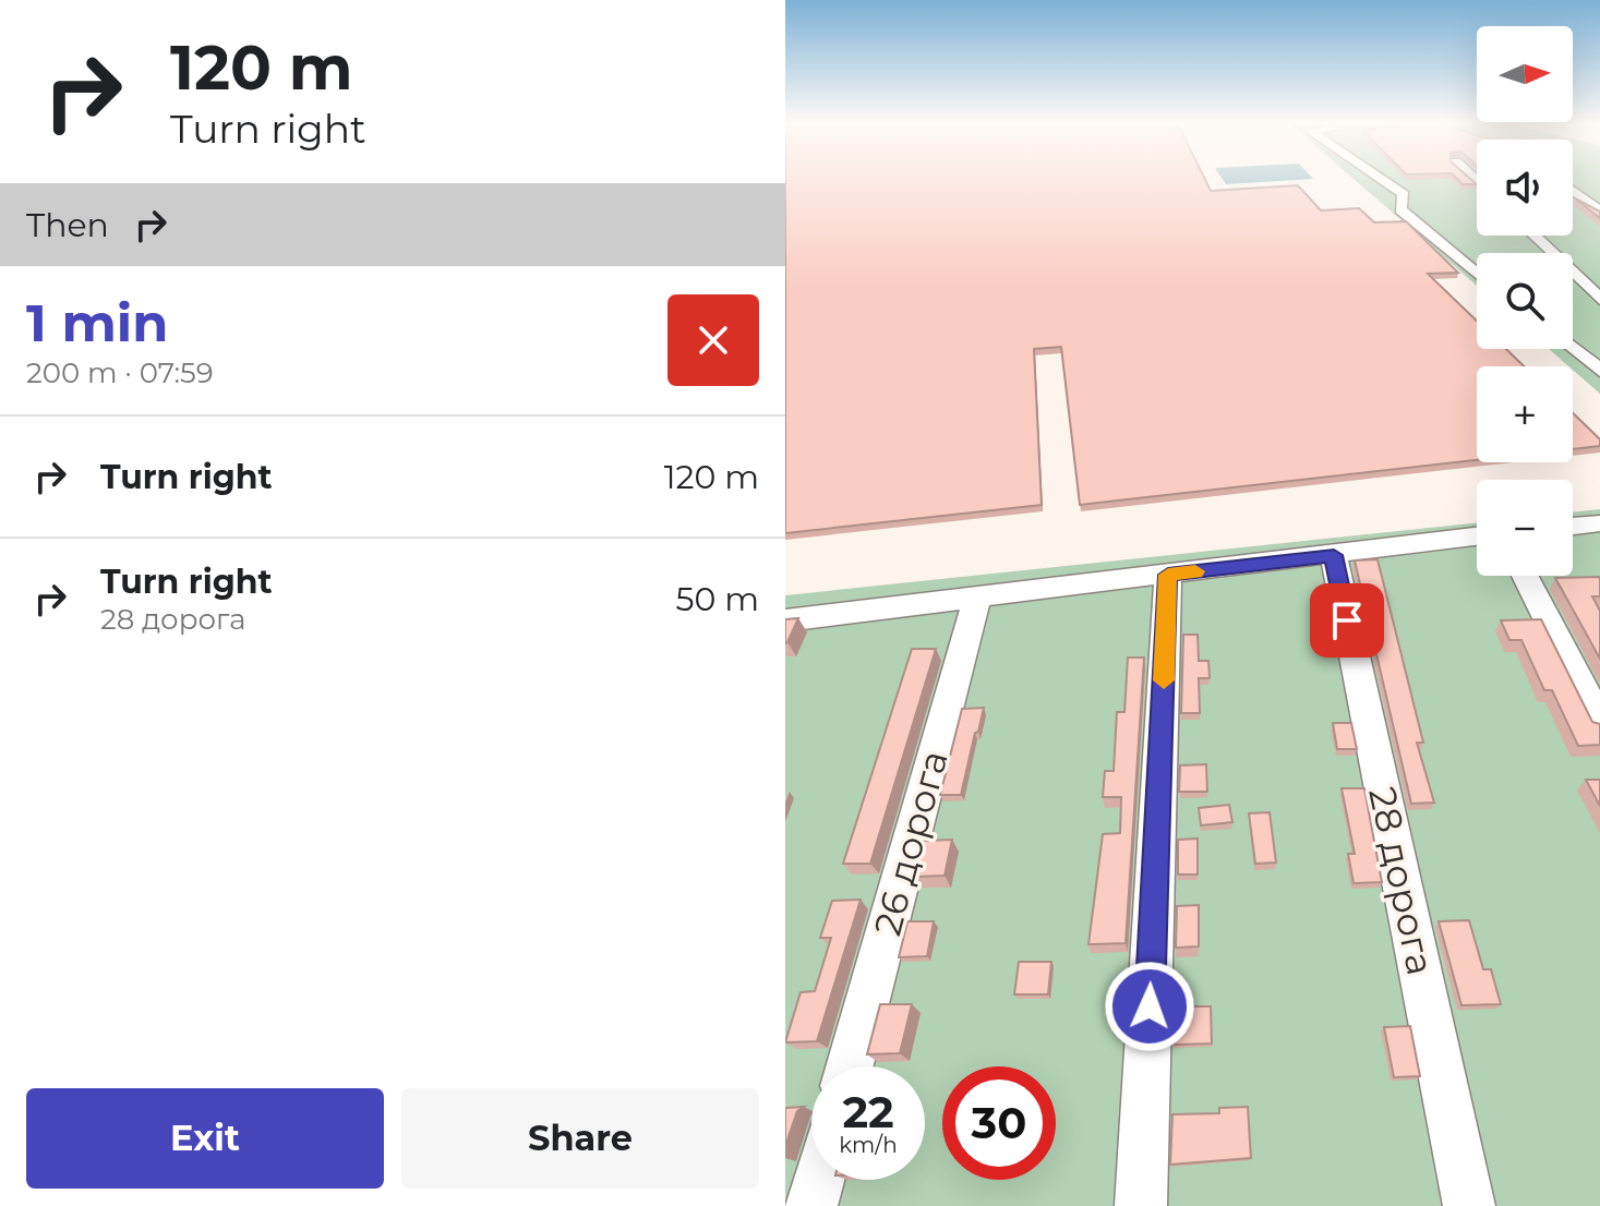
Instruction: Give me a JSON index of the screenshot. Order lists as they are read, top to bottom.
{
  "streets": {
    "street": ["26 дорога", "28 дорога"]
  },
  "north": "right",
  "page": {
    "turn": ["120 m", "Turn right"],
    "map_buttons": ["+", "−"],
    "then": "Then",
    "heading": ["1 min", "200 m · 07:59"],
    "list": [
      {
        "name": "Turn right",
        "value": "120 m"
      },
      {
        "name": "Turn right",
        "note": "28 дорога",
        "value": "50 m"
      }
    ],
    "speed": "22 km/h",
    "limit": "30",
    "buttons": ["Exit", "Share"]
  }
}
